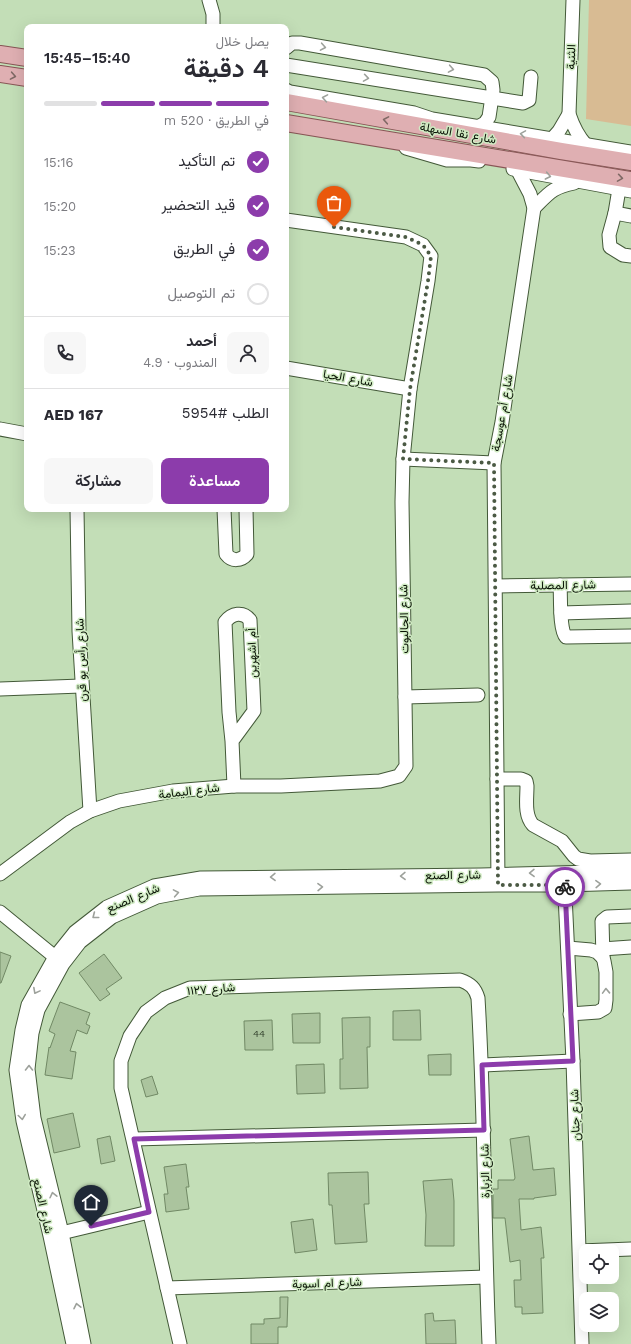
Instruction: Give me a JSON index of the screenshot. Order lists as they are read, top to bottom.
{
  "streets": {
    "main road": ["شارع نقا السهلة"],
    "street": [
      "الثنية",
      "شارع الحيا",
      "شارع أم عوسجة",
      "شارع المصلبة",
      "شارع الجالبوت",
      "أم اشهرين",
      "شارع رأس بو قرن",
      "شارع اليمامة",
      "شارع الصنع",
      "شارع ١١٢٧",
      "شارع جنان",
      "شارع الزبارة",
      "شارع ام اسوية"
    ]
  },
  "crossings": [
    ["الثنية", "شارع نقا السهلة"],
    ["شارع نقا السهلة", "شارع أم عوسجة"],
    ["شارع الحيا", "شارع الجالبوت"],
    ["شارع أم عوسجة", "شارع المصلبة"],
    ["شارع أم عوسجة", "شارع الصنع"],
    ["شارع الجالبوت", "شارع اليمامة"],
    ["أم اشهرين", "شارع اليمامة"],
    ["شارع رأس بو قرن", "شارع اليمامة"],
    ["شارع الصنع", "شارع جنان"],
    ["شارع ١١٢٧", "شارع الزبارة"],
    ["شارع ١١٢٧", "شارع ام اسوية"],
    ["شارع الزبارة", "شارع ام اسوية"]
  ],
  "house_numbers": ["44"],
  "page": {
    "heading": ["4 دقيقة", "يصل خلال", "15:40–15:45"],
    "panel": [
      "أحمد",
      "المندوب · 4.9",
      "الطلب #5954",
      "AED 167"
    ],
    "bar": "في الطريق · 520 m",
    "list": [
      ["تم التأكيد", "15:16"],
      ["قيد التحضير", "15:20"],
      ["في الطريق", "15:23"],
      "تم التوصيل"
    ],
    "buttons": ["مساعدة", "مشاركة"]
  }
}
